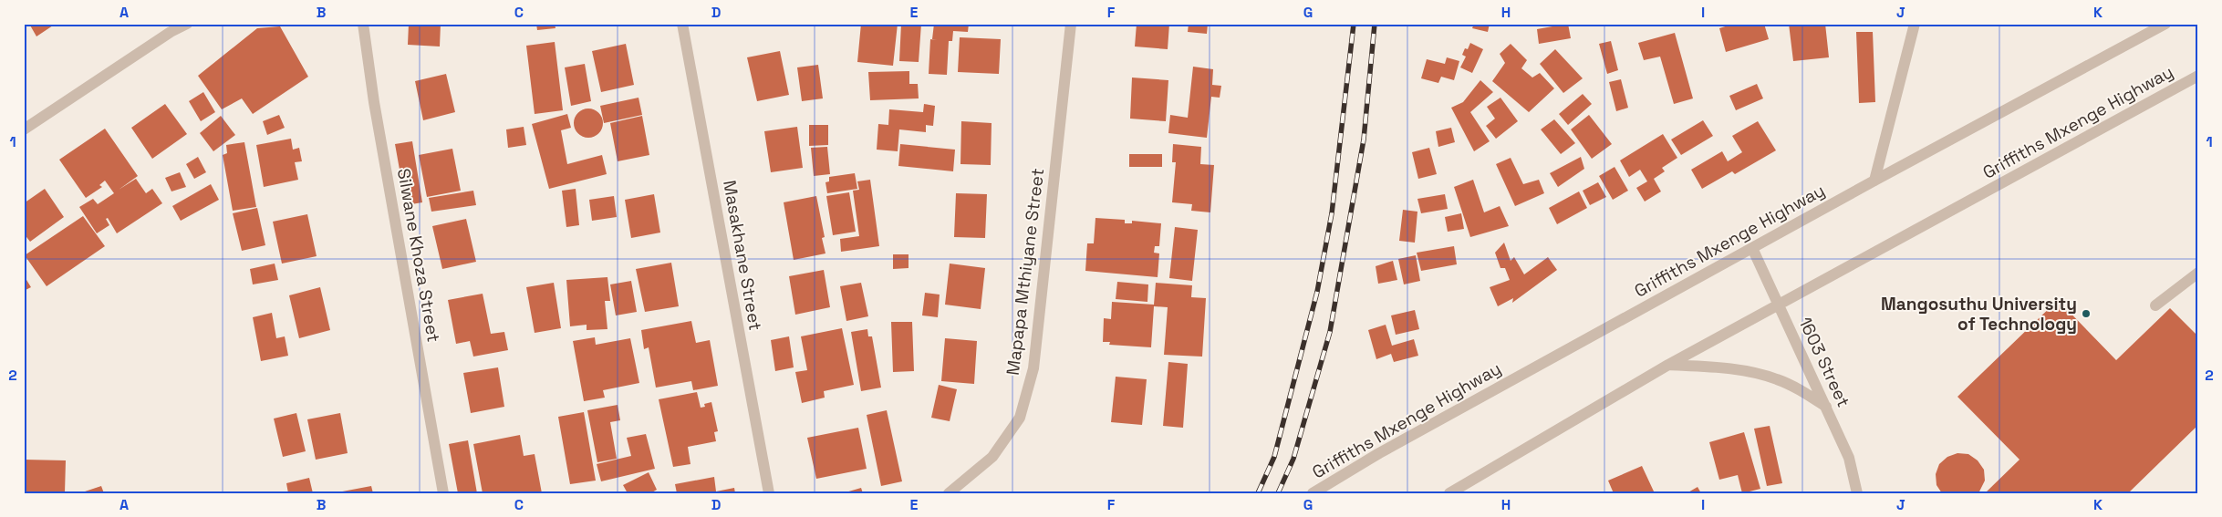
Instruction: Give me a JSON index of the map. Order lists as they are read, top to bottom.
{
  "streets": {
    "street": [
      "Griffiths Mxenge Highway",
      "Silwane Khoza Street",
      "Masakhane Street",
      "Mapapa Mthiyane Street",
      "1603 Street"
    ]
  },
  "crossings": [
    ["Griffiths Mxenge Highway", "1603 Street"]
  ],
  "places": ["Mangosuthu University of Technology"],
  "grid": {
    "columns": [
      "A",
      "B",
      "C",
      "D",
      "E",
      "F",
      "G",
      "H",
      "I",
      "J",
      "K"
    ],
    "rows": ["1", "2"]
  }
}
